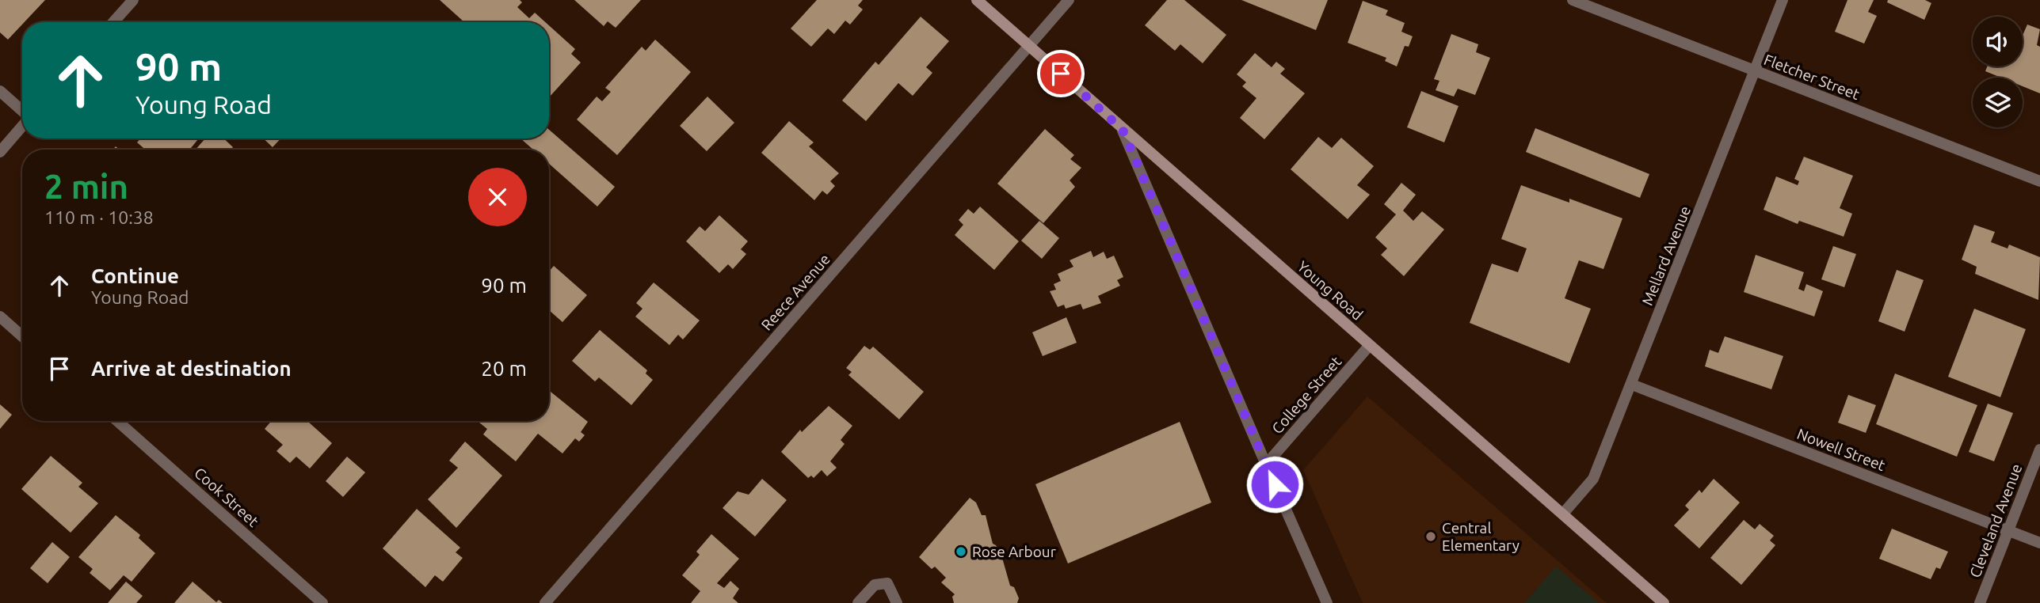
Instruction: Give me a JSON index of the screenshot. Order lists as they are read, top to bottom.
{
  "streets": {
    "street": [
      "Fletcher Street",
      "Mellard Avenue",
      "Young Road",
      "Reece Avenue",
      "College Street",
      "Nowell Street",
      "Cook Street",
      "Cleveland Avenue"
    ]
  },
  "crossings": [
    ["Fletcher Street", "Mellard Avenue"],
    ["Mellard Avenue", "Young Road"],
    ["Mellard Avenue", "Nowell Street"],
    ["Young Road", "Reece Avenue"],
    ["Young Road", "College Street"],
    ["Nowell Street", "Cleveland Avenue"]
  ],
  "places": ["Central Elementary", "Rose Arbour"],
  "page": {
    "turn": ["90 m", "Young Road"],
    "heading": ["2 min", "110 m · 10:38"],
    "list": [
      {
        "name": "Continue",
        "note": "Young Road",
        "value": "90 m"
      },
      {
        "name": "Arrive at destination",
        "value": "20 m"
      }
    ]
  }
}
